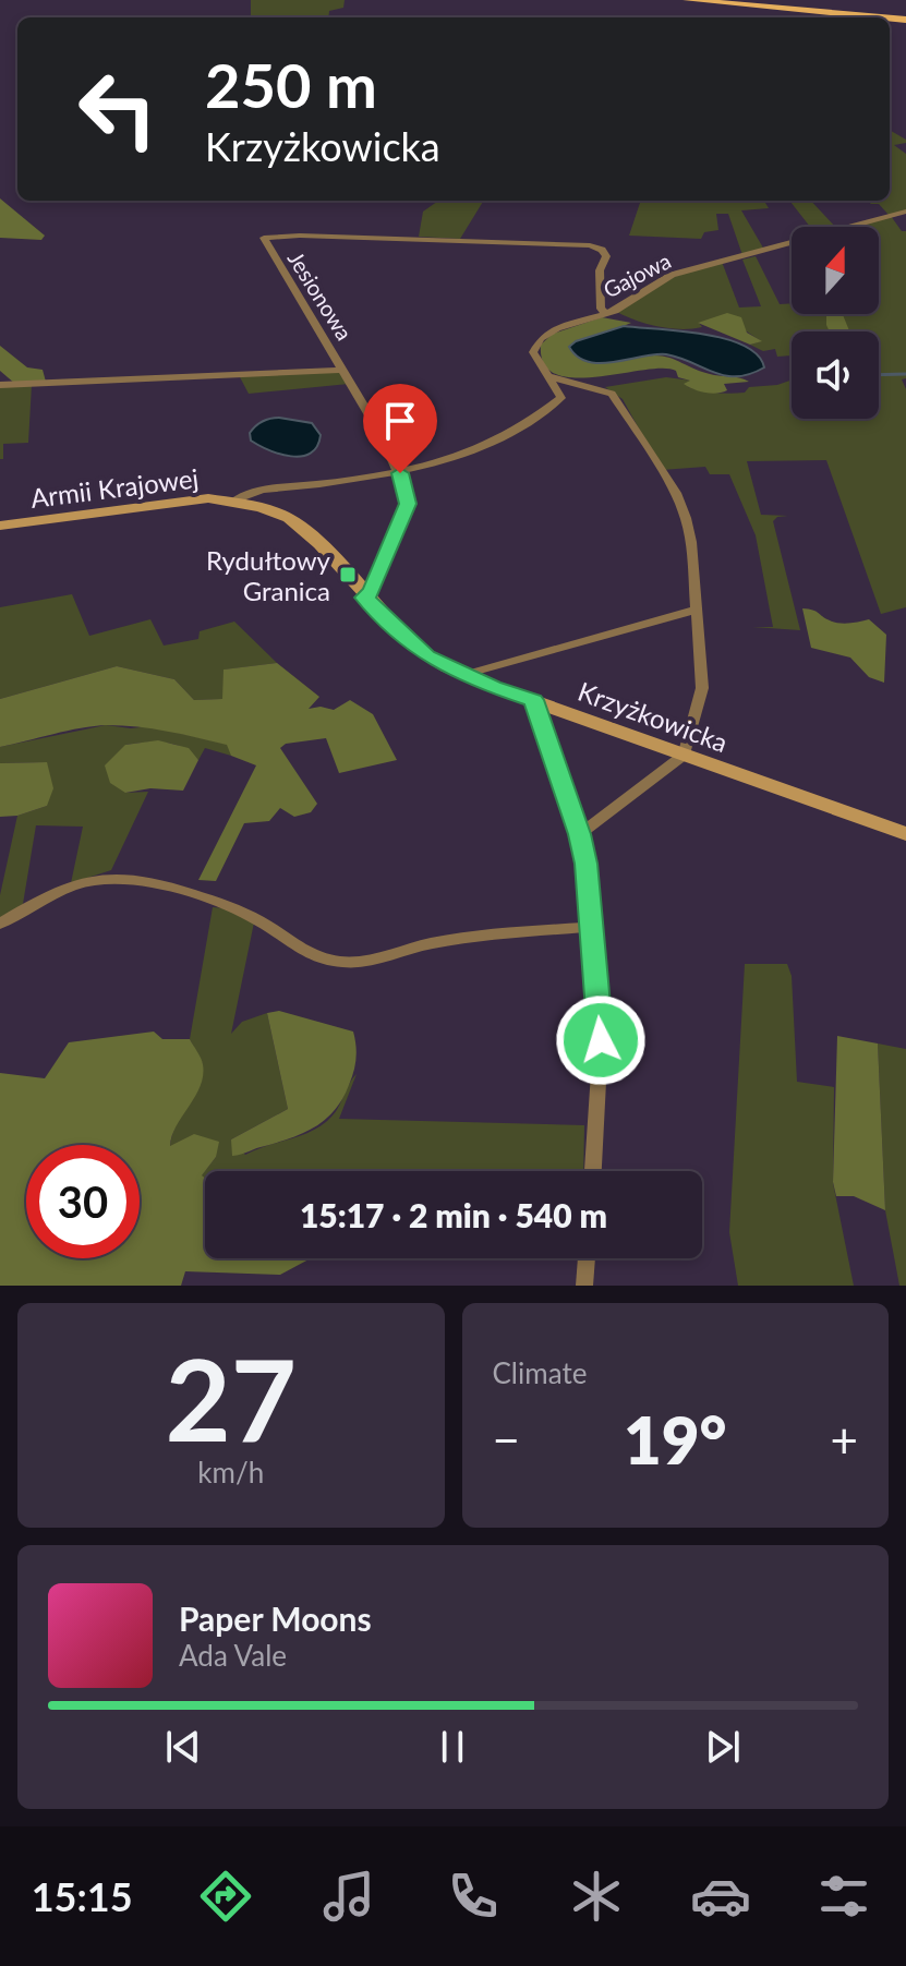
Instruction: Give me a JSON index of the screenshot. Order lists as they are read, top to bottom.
{
  "streets": {
    "street": [
      "Gajowa",
      "Jesionowa",
      "Armii Krajowej",
      "Krzyżkowicka"
    ]
  },
  "crossings": [
    ["Gajowa", "Jesionowa"],
    ["Jesionowa", "Krzyżkowicka"],
    ["Armii Krajowej", "Krzyżkowicka"]
  ],
  "places": {
    "transit": ["Rydułtowy Granica"]
  },
  "north": "top",
  "page": {
    "turn": ["250 m", "Krzyżkowicka"],
    "limit": "30",
    "trip": "15:17 · 2 min · 540 m",
    "tile": [
      ["27", "km/h"],
      "Climate"
    ],
    "heat": ["−", "19°", "+"],
    "song": ["Paper Moons", "Ada Vale"],
    "tabs": "15:15"
  }
}
